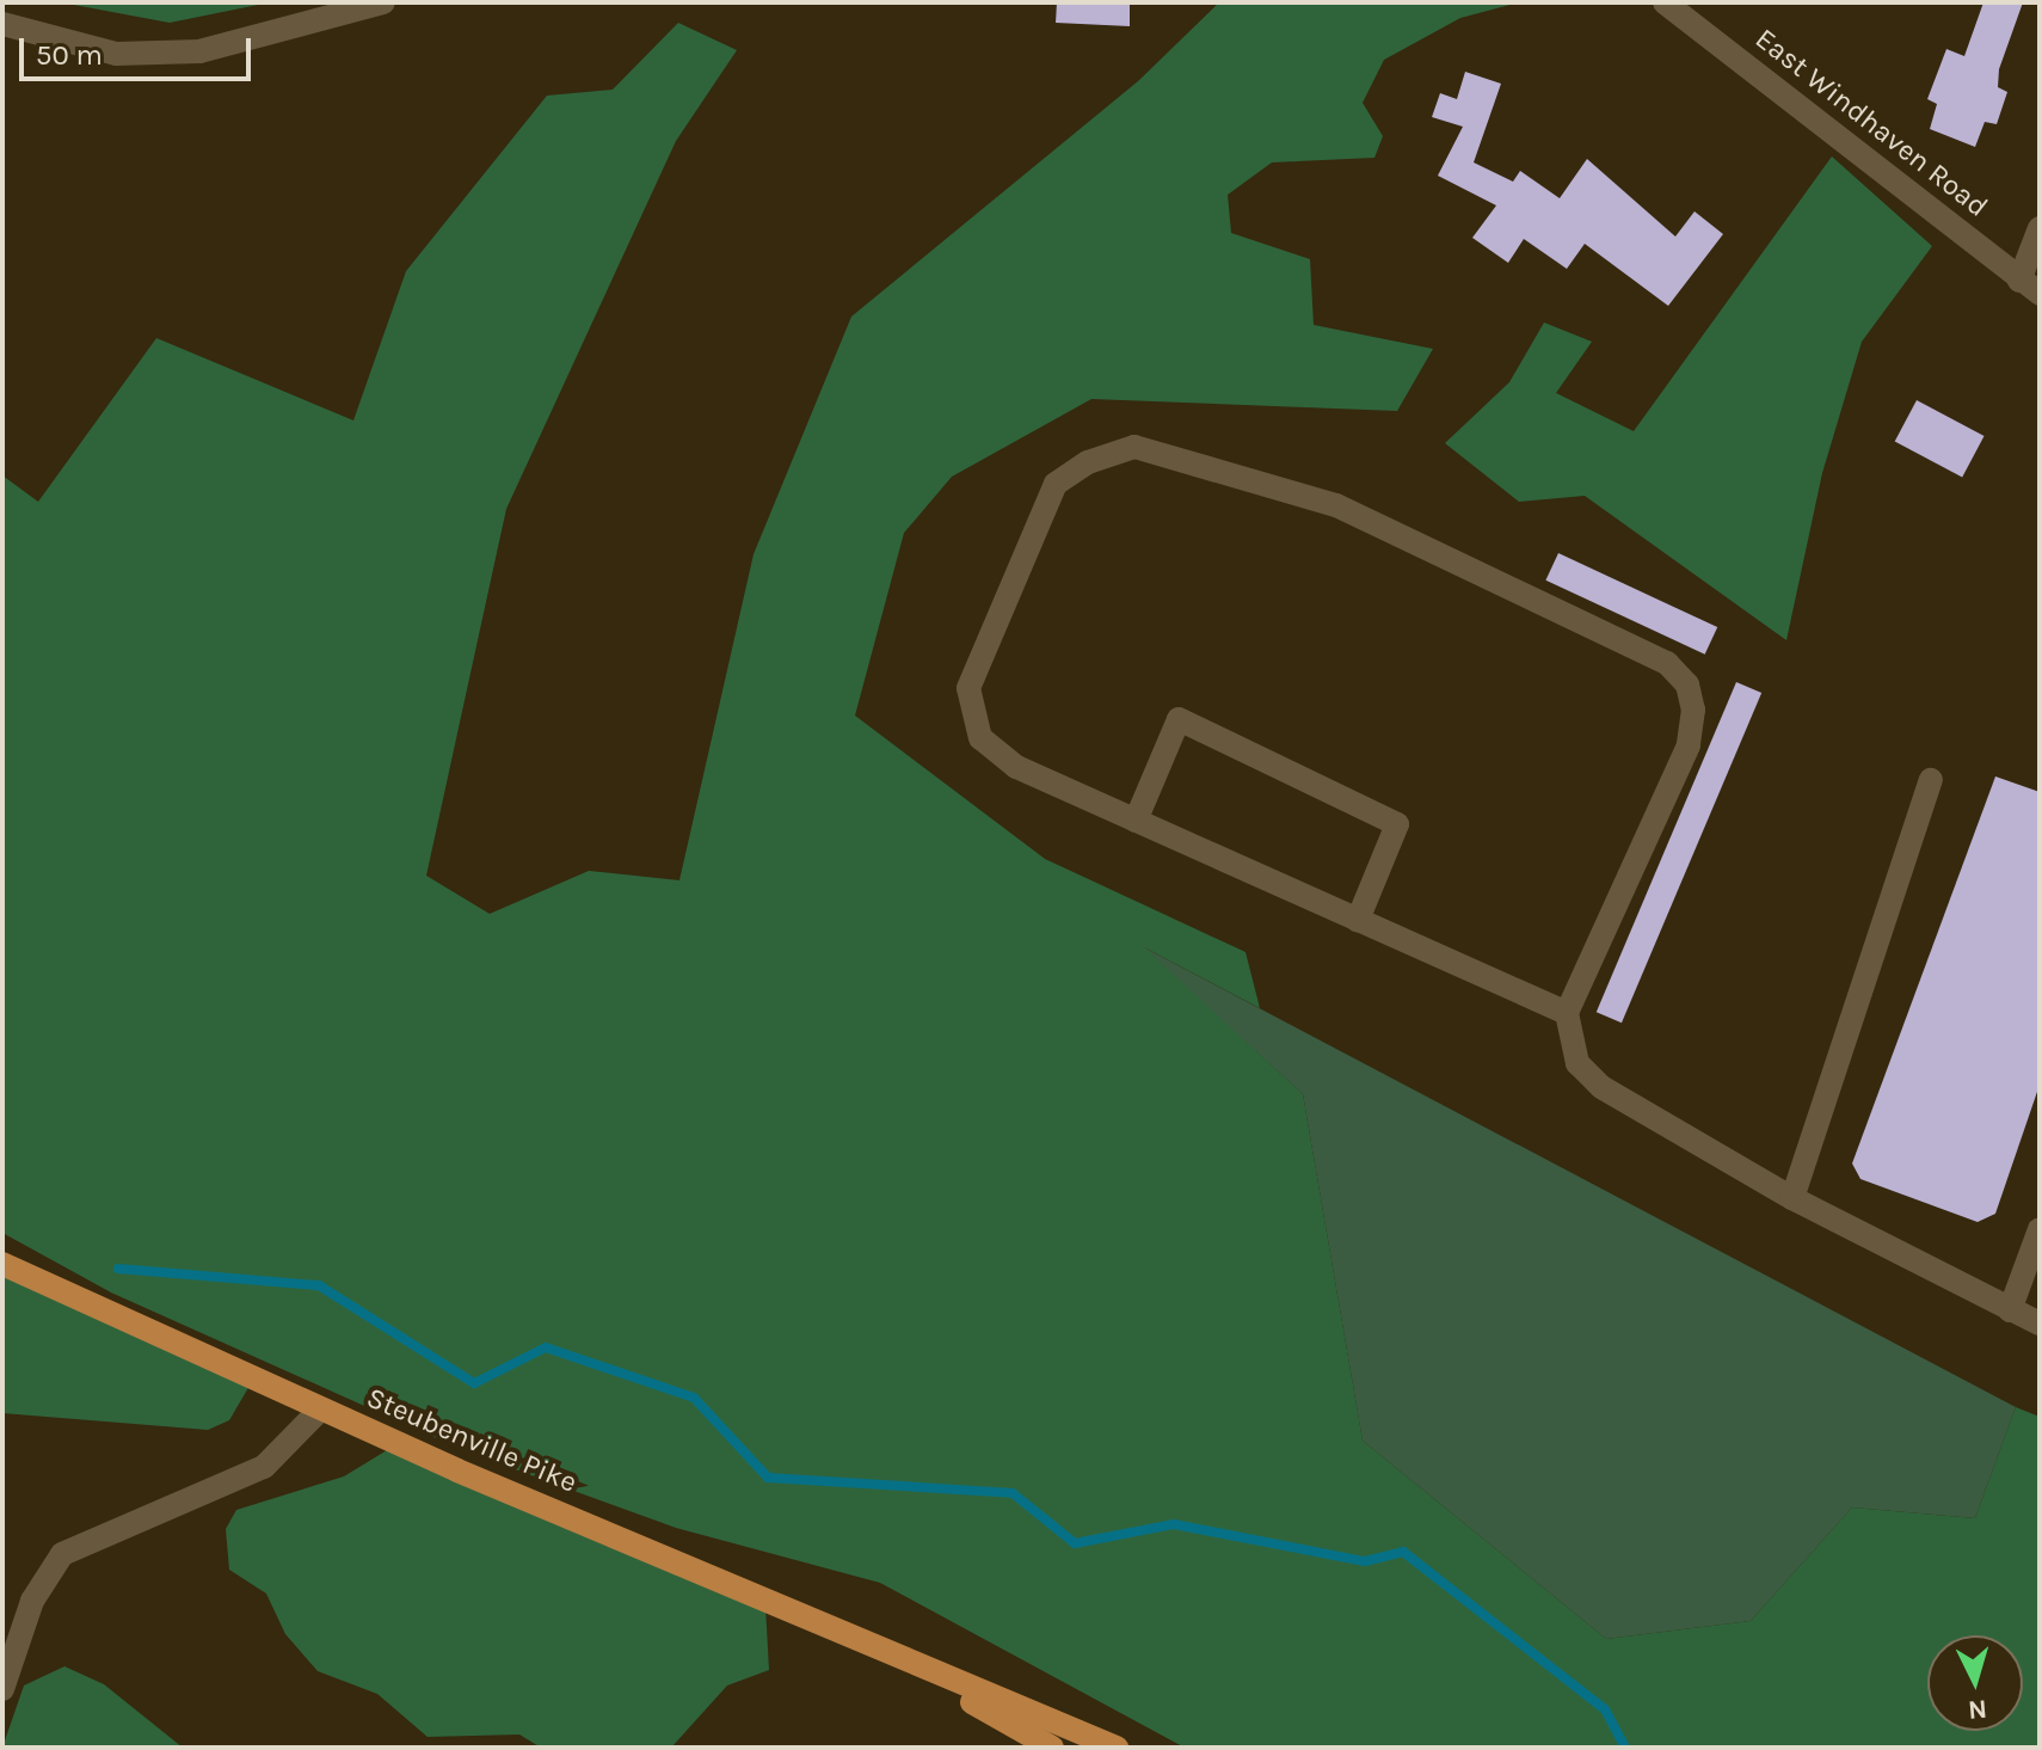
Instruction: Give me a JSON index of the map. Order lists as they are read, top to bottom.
{
  "streets": {
    "main road": ["Steubenville Pike"],
    "street": ["East Windhaven Road"]
  },
  "scale_bar": "50 m",
  "north": "bottom"
}
